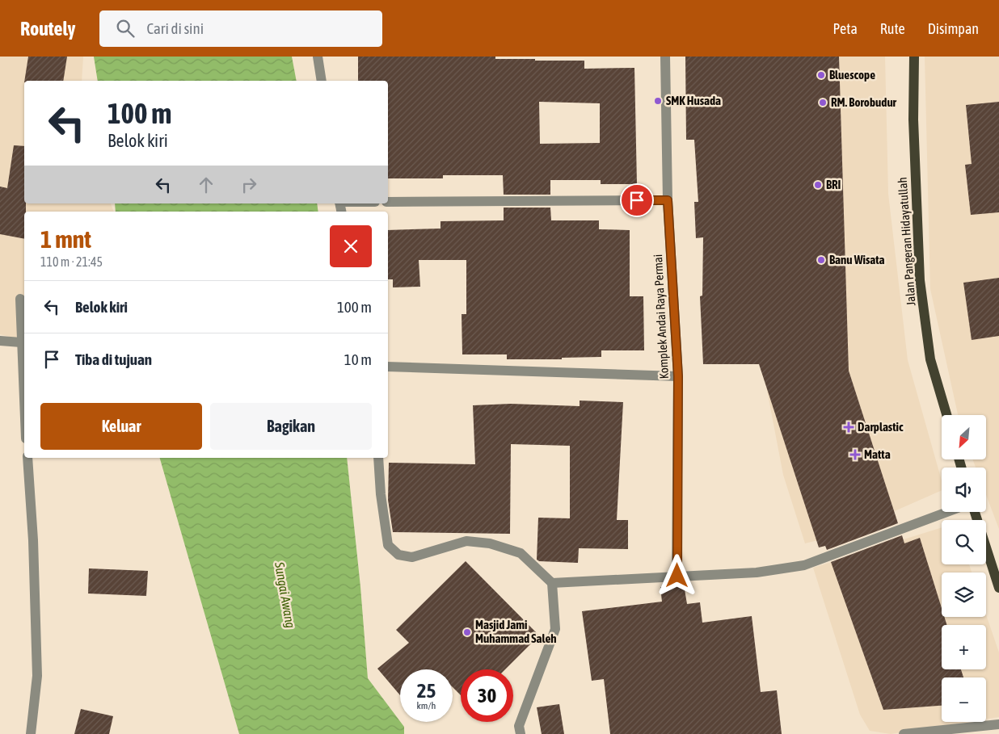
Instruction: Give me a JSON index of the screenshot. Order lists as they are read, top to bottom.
{
  "streets": {
    "main road": ["Jalan Pangeran Hidayatullah"],
    "street": ["Komplek Andai Raya Permai"]
  },
  "water": ["Sungai Awang"],
  "places": {
    "other": [
      "Bluescope",
      "SMK Husada",
      "RM. Borobudur",
      "BRI",
      "Banu Wisata",
      "Masjid Jami Muhammad Saleh"
    ],
    "health": ["Darplastic", "Matta"]
  },
  "north": "bottom left",
  "page": {
    "header": "Routely",
    "search": "Cari di sini",
    "nav": ["Peta", "Rute", "Disimpan"],
    "turn": ["100 m", "Belok kiri"],
    "heading": ["1 mnt", "110 m · 21:45"],
    "list": [
      {
        "name": "Belok kiri",
        "value": "100 m"
      },
      {
        "name": "Tiba di tujuan",
        "value": "10 m"
      }
    ],
    "buttons": ["Keluar", "Bagikan"],
    "map_buttons": ["+", "−"],
    "speed": "25 km/h",
    "limit": "30"
  }
}
